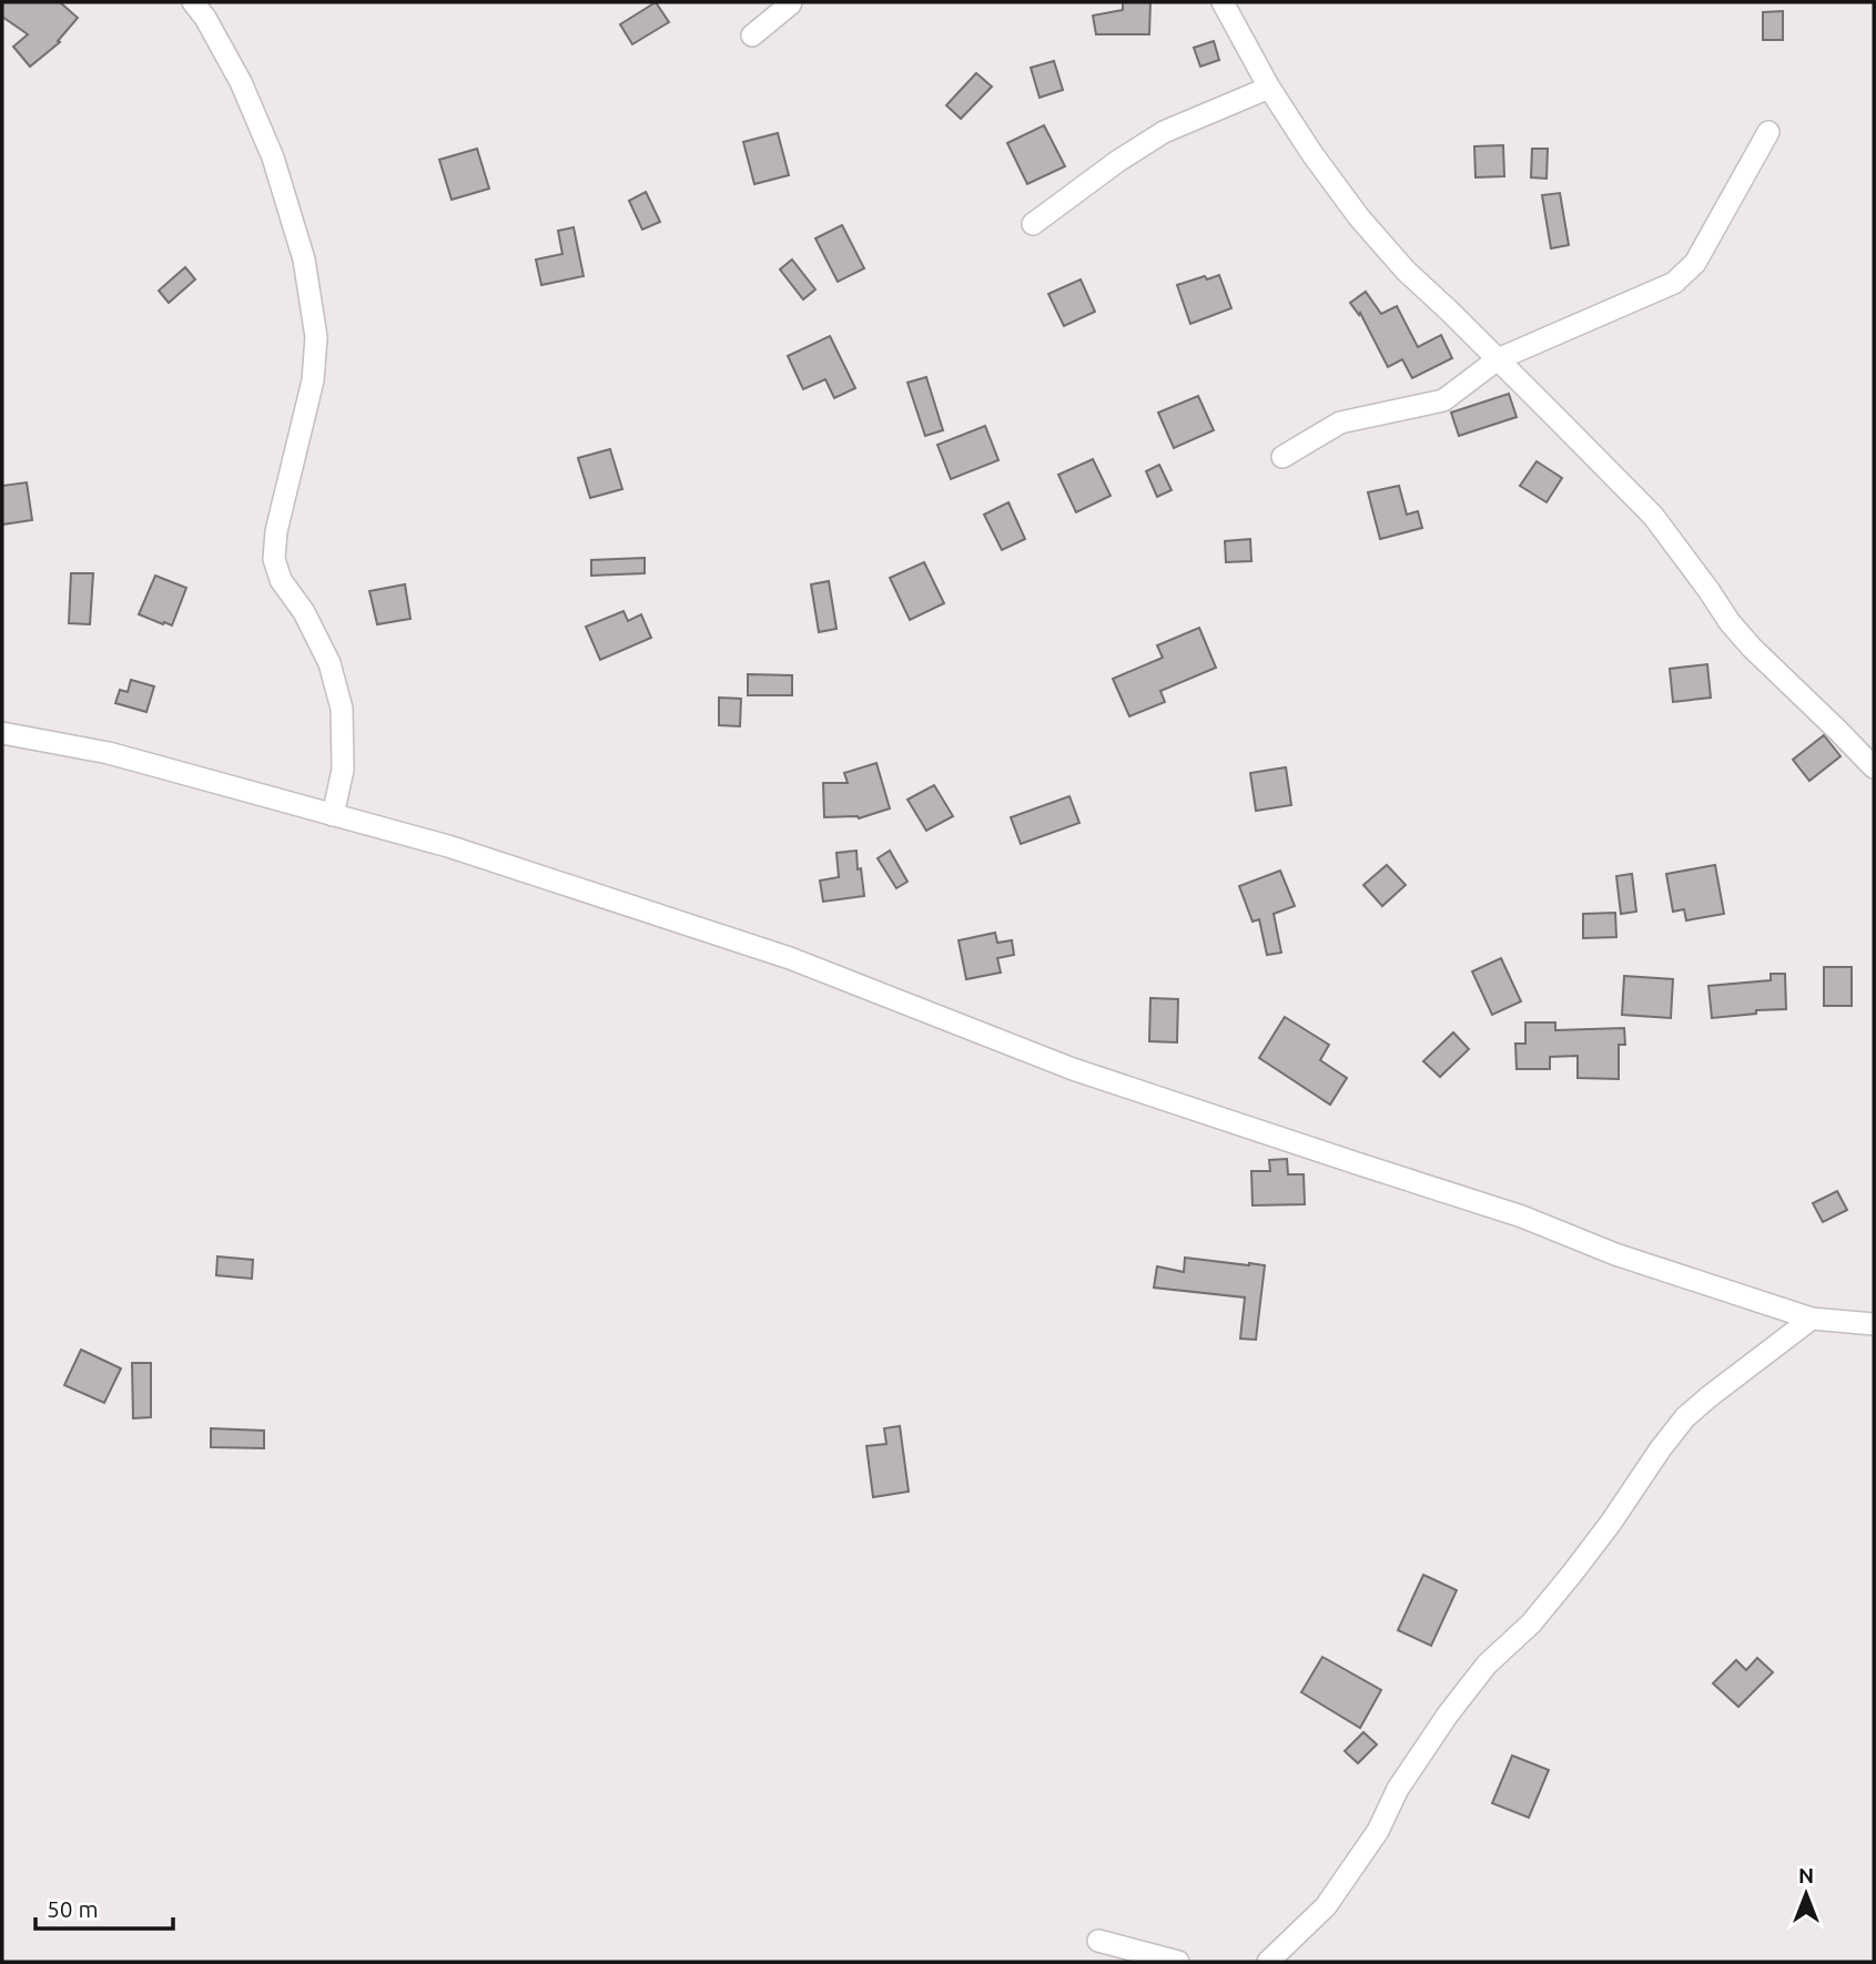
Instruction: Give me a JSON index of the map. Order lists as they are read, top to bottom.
{
  "scale_bar": "50 m",
  "north": "top"
}
